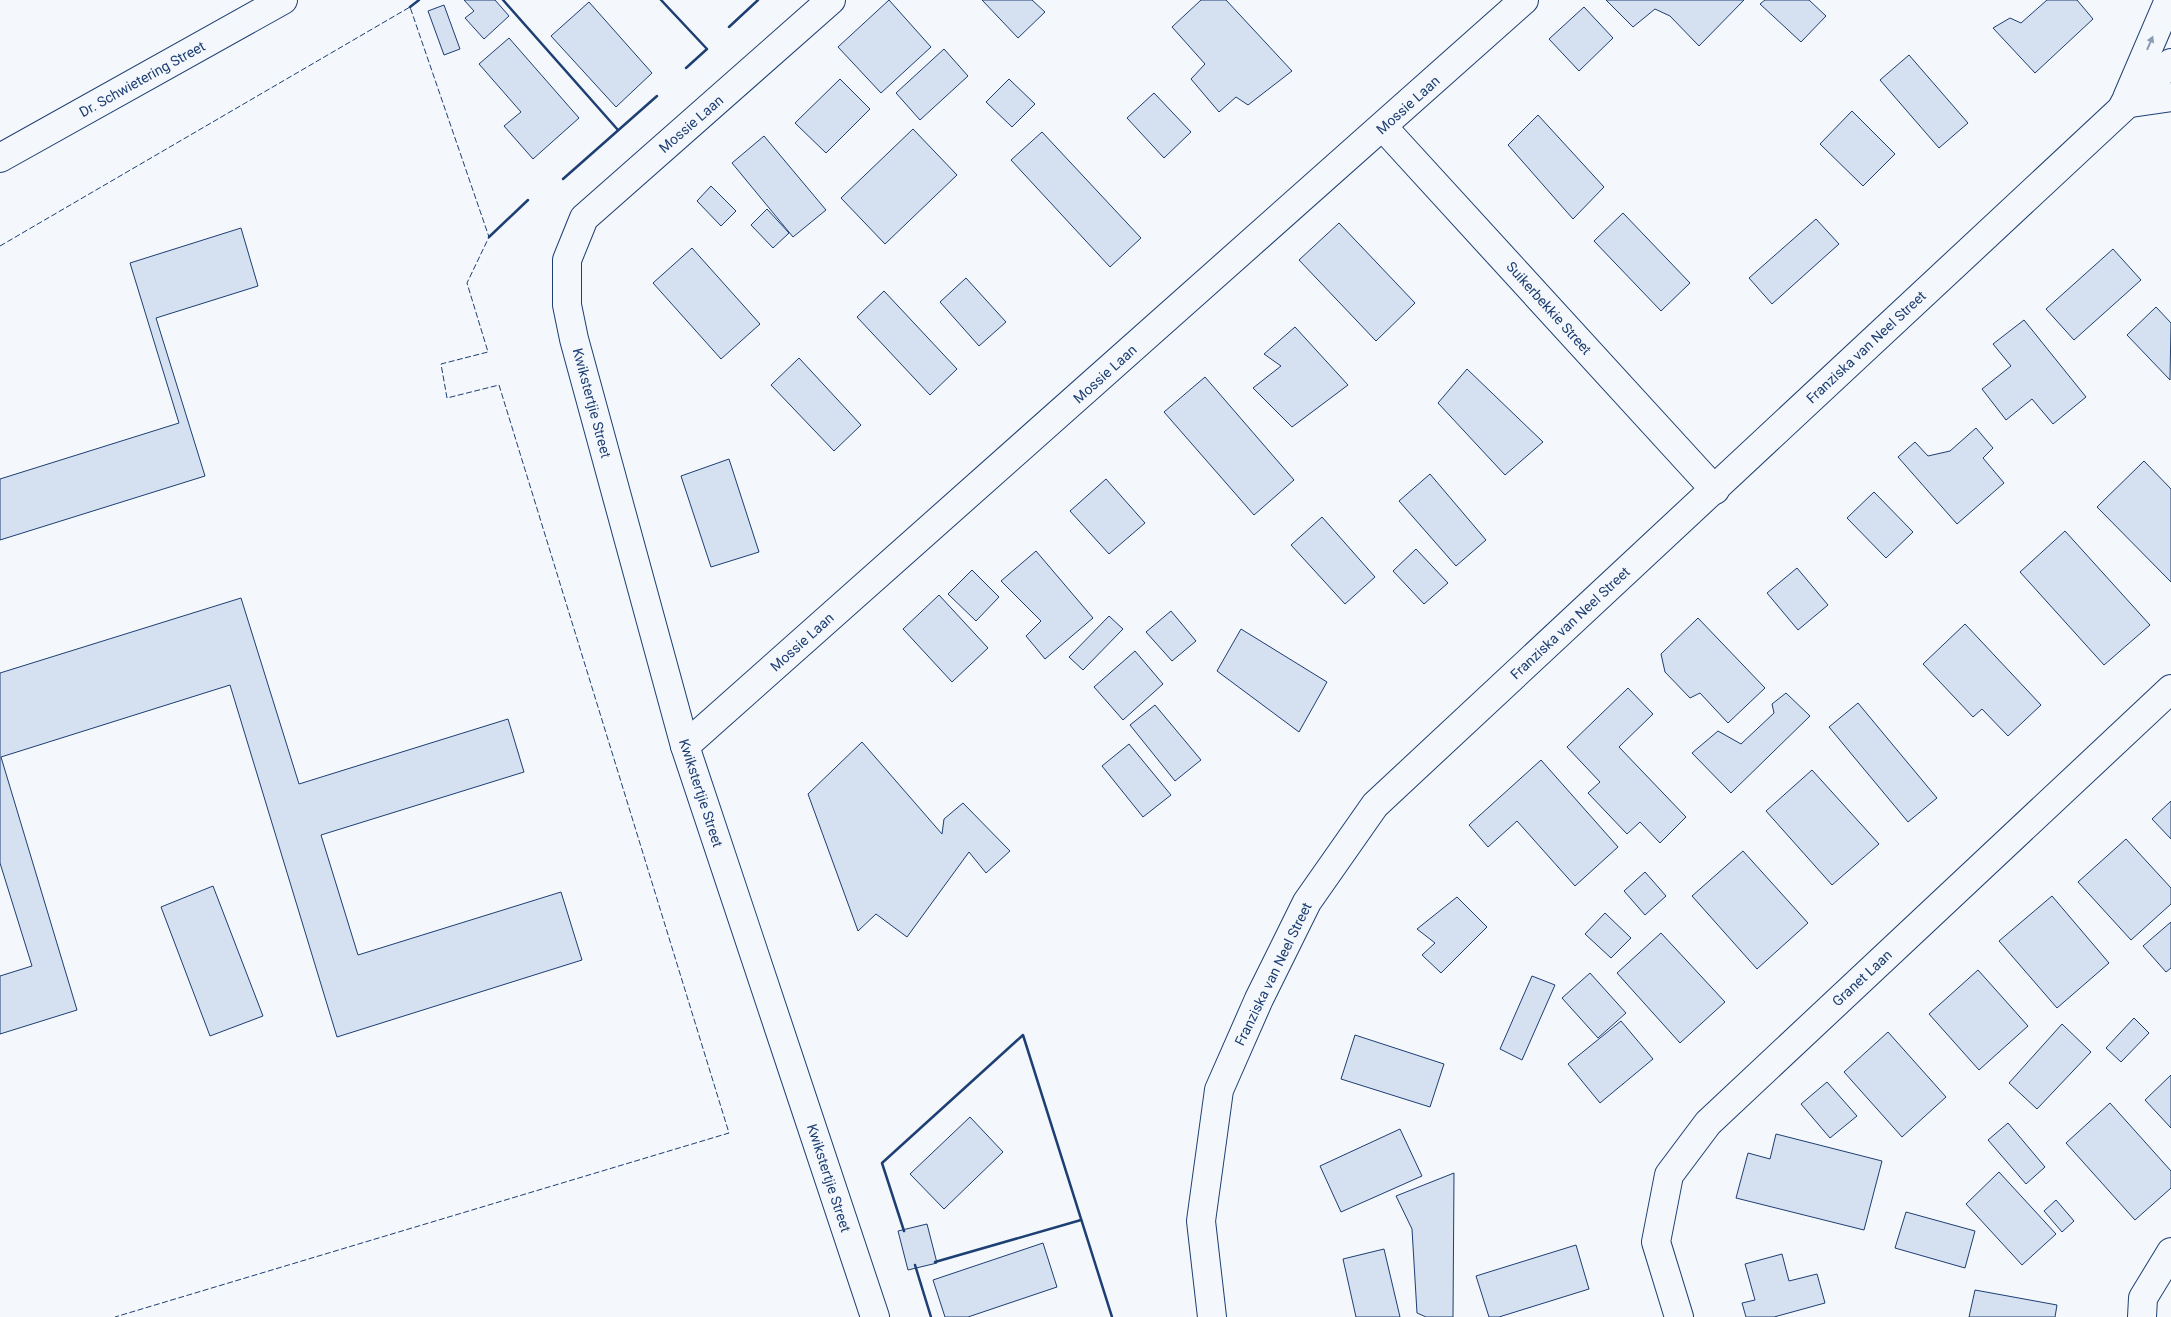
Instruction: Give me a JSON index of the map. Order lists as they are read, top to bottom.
{
  "streets": {
    "street": [
      "Dr. Schwietering Street",
      "Mossie Laan",
      "Suikerbekkie Street",
      "Franziska van Neel Street",
      "Kwikstertjie Street",
      "Granet Laan"
    ]
  },
  "crossings": [
    ["Mossie Laan", "Suikerbekkie Street"],
    ["Mossie Laan", "Kwikstertjie Street"],
    ["Suikerbekkie Street", "Franziska van Neel Street"]
  ]
}
